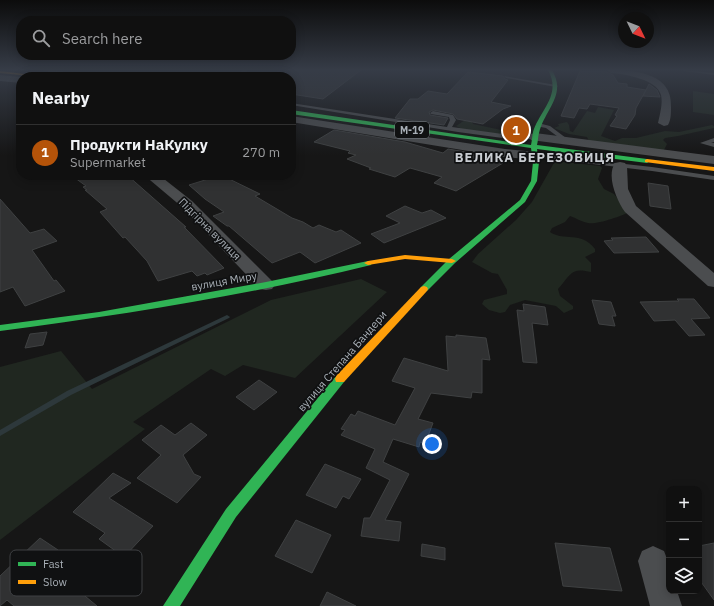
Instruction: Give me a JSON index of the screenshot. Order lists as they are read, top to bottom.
{
  "streets": {
    "main road": ["М-19", "вулиця Миру", "вулиця Степана Бандери"],
    "street": ["Підгірна вулиця"]
  },
  "crossings": [
    ["М-19", "вулиця Степана Бандери"],
    ["Підгірна вулиця", "вулиця Миру"],
    ["вулиця Миру", "вулиця Степана Бандери"]
  ],
  "districts": ["ВЕЛИКА БЕРЕЗОВИЦЯ"],
  "legend": ["Fast", "Slow"],
  "north": "bottom right",
  "page": {
    "search": "Search here",
    "heading": "Nearby",
    "pins": "1",
    "list": [
      {
        "mark": "1",
        "name": "Продукти НаКулку",
        "note": "Supermarket",
        "value": "270 m"
      }
    ],
    "map_buttons": ["+", "−"]
  }
}
